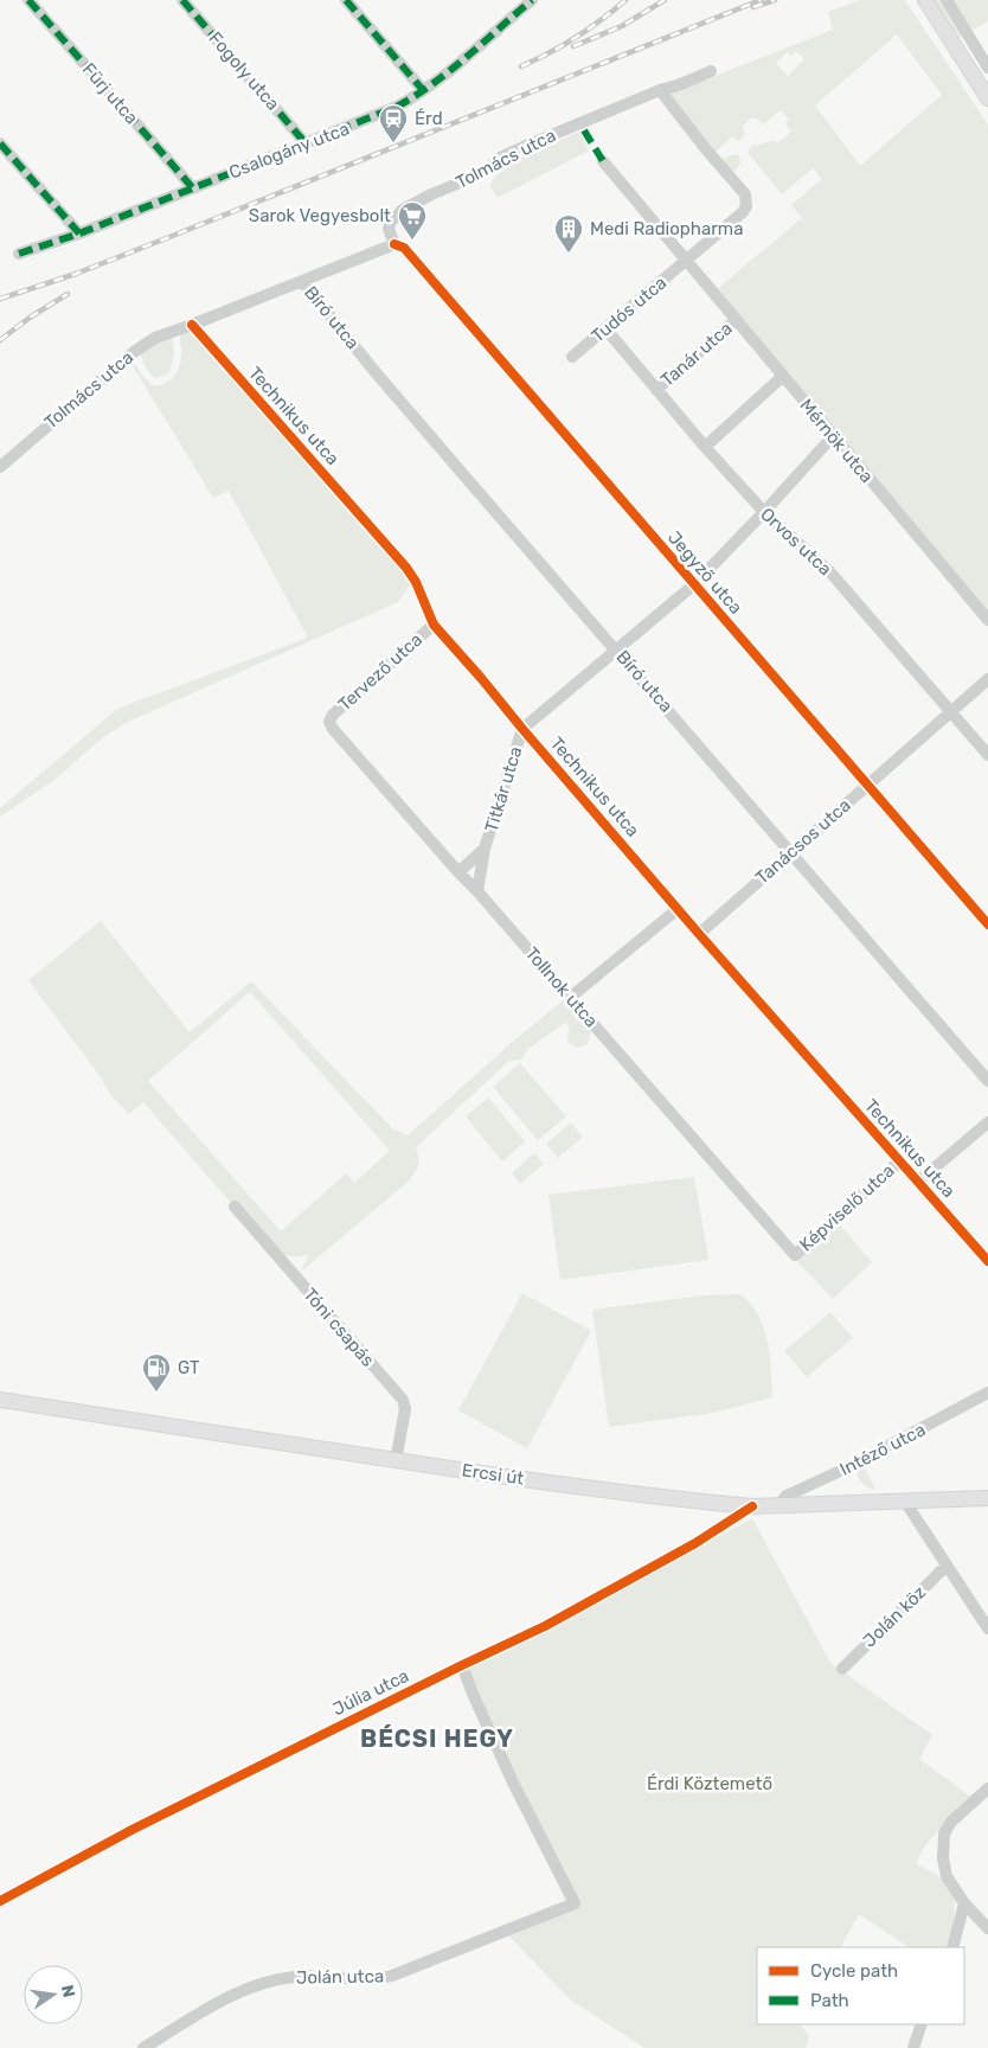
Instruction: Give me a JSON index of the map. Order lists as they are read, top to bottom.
{
  "streets": {
    "main road": ["Ercsi út"],
    "street": [
      "Fogoly utca",
      "Fürj utca",
      "Csalogány utca",
      "Tolmács utca",
      "Tudós utca",
      "Bíró utca",
      "Tanár utca",
      "Technikus utca",
      "Mérnök utca",
      "Orvos utca",
      "Jegyző utca",
      "Tervező utca",
      "Titkár utca",
      "Tanácsos utca",
      "Tollnok utca",
      "Képviselő utca",
      "Tóni csapás",
      "Intéző utca",
      "Jolán köz",
      "Júlia utca",
      "Jolán utca"
    ]
  },
  "crossings": [
    ["Fogoly utca", "Csalogány utca"],
    ["Fürj utca", "Csalogány utca"],
    ["Tolmács utca", "Bíró utca"],
    ["Tolmács utca", "Technikus utca"],
    ["Tolmács utca", "Jegyző utca"],
    ["Tudós utca", "Mérnök utca"],
    ["Tudós utca", "Orvos utca"],
    ["Bíró utca", "Titkár utca"],
    ["Bíró utca", "Tanácsos utca"],
    ["Tanár utca", "Mérnök utca"],
    ["Tanár utca", "Orvos utca"],
    ["Technikus utca", "Tervező utca"],
    ["Technikus utca", "Titkár utca"],
    ["Technikus utca", "Tanácsos utca"],
    ["Technikus utca", "Képviselő utca"],
    ["Mérnök utca", "Titkár utca"],
    ["Orvos utca", "Titkár utca"],
    ["Orvos utca", "Tanácsos utca"],
    ["Jegyző utca", "Titkár utca"],
    ["Jegyző utca", "Tanácsos utca"],
    ["Tervező utca", "Tollnok utca"],
    ["Titkár utca", "Tollnok utca"],
    ["Tollnok utca", "Képviselő utca"],
    ["Tóni csapás", "Ercsi út"],
    ["Intéző utca", "Ercsi út"],
    ["Ercsi út", "Júlia utca"],
    ["Júlia utca", "Jolán utca"]
  ],
  "districts": ["BÉCSI HEGY"],
  "parks": ["Érdi Köztemető"],
  "places": {
    "station": ["Érd"],
    "supermarket": ["Sarok Vegyesbolt"],
    "building": ["Medi Radiopharma"],
    "fuel station": ["GT"]
  },
  "legend": ["Cycle path", "Path"],
  "north": "right"
}
